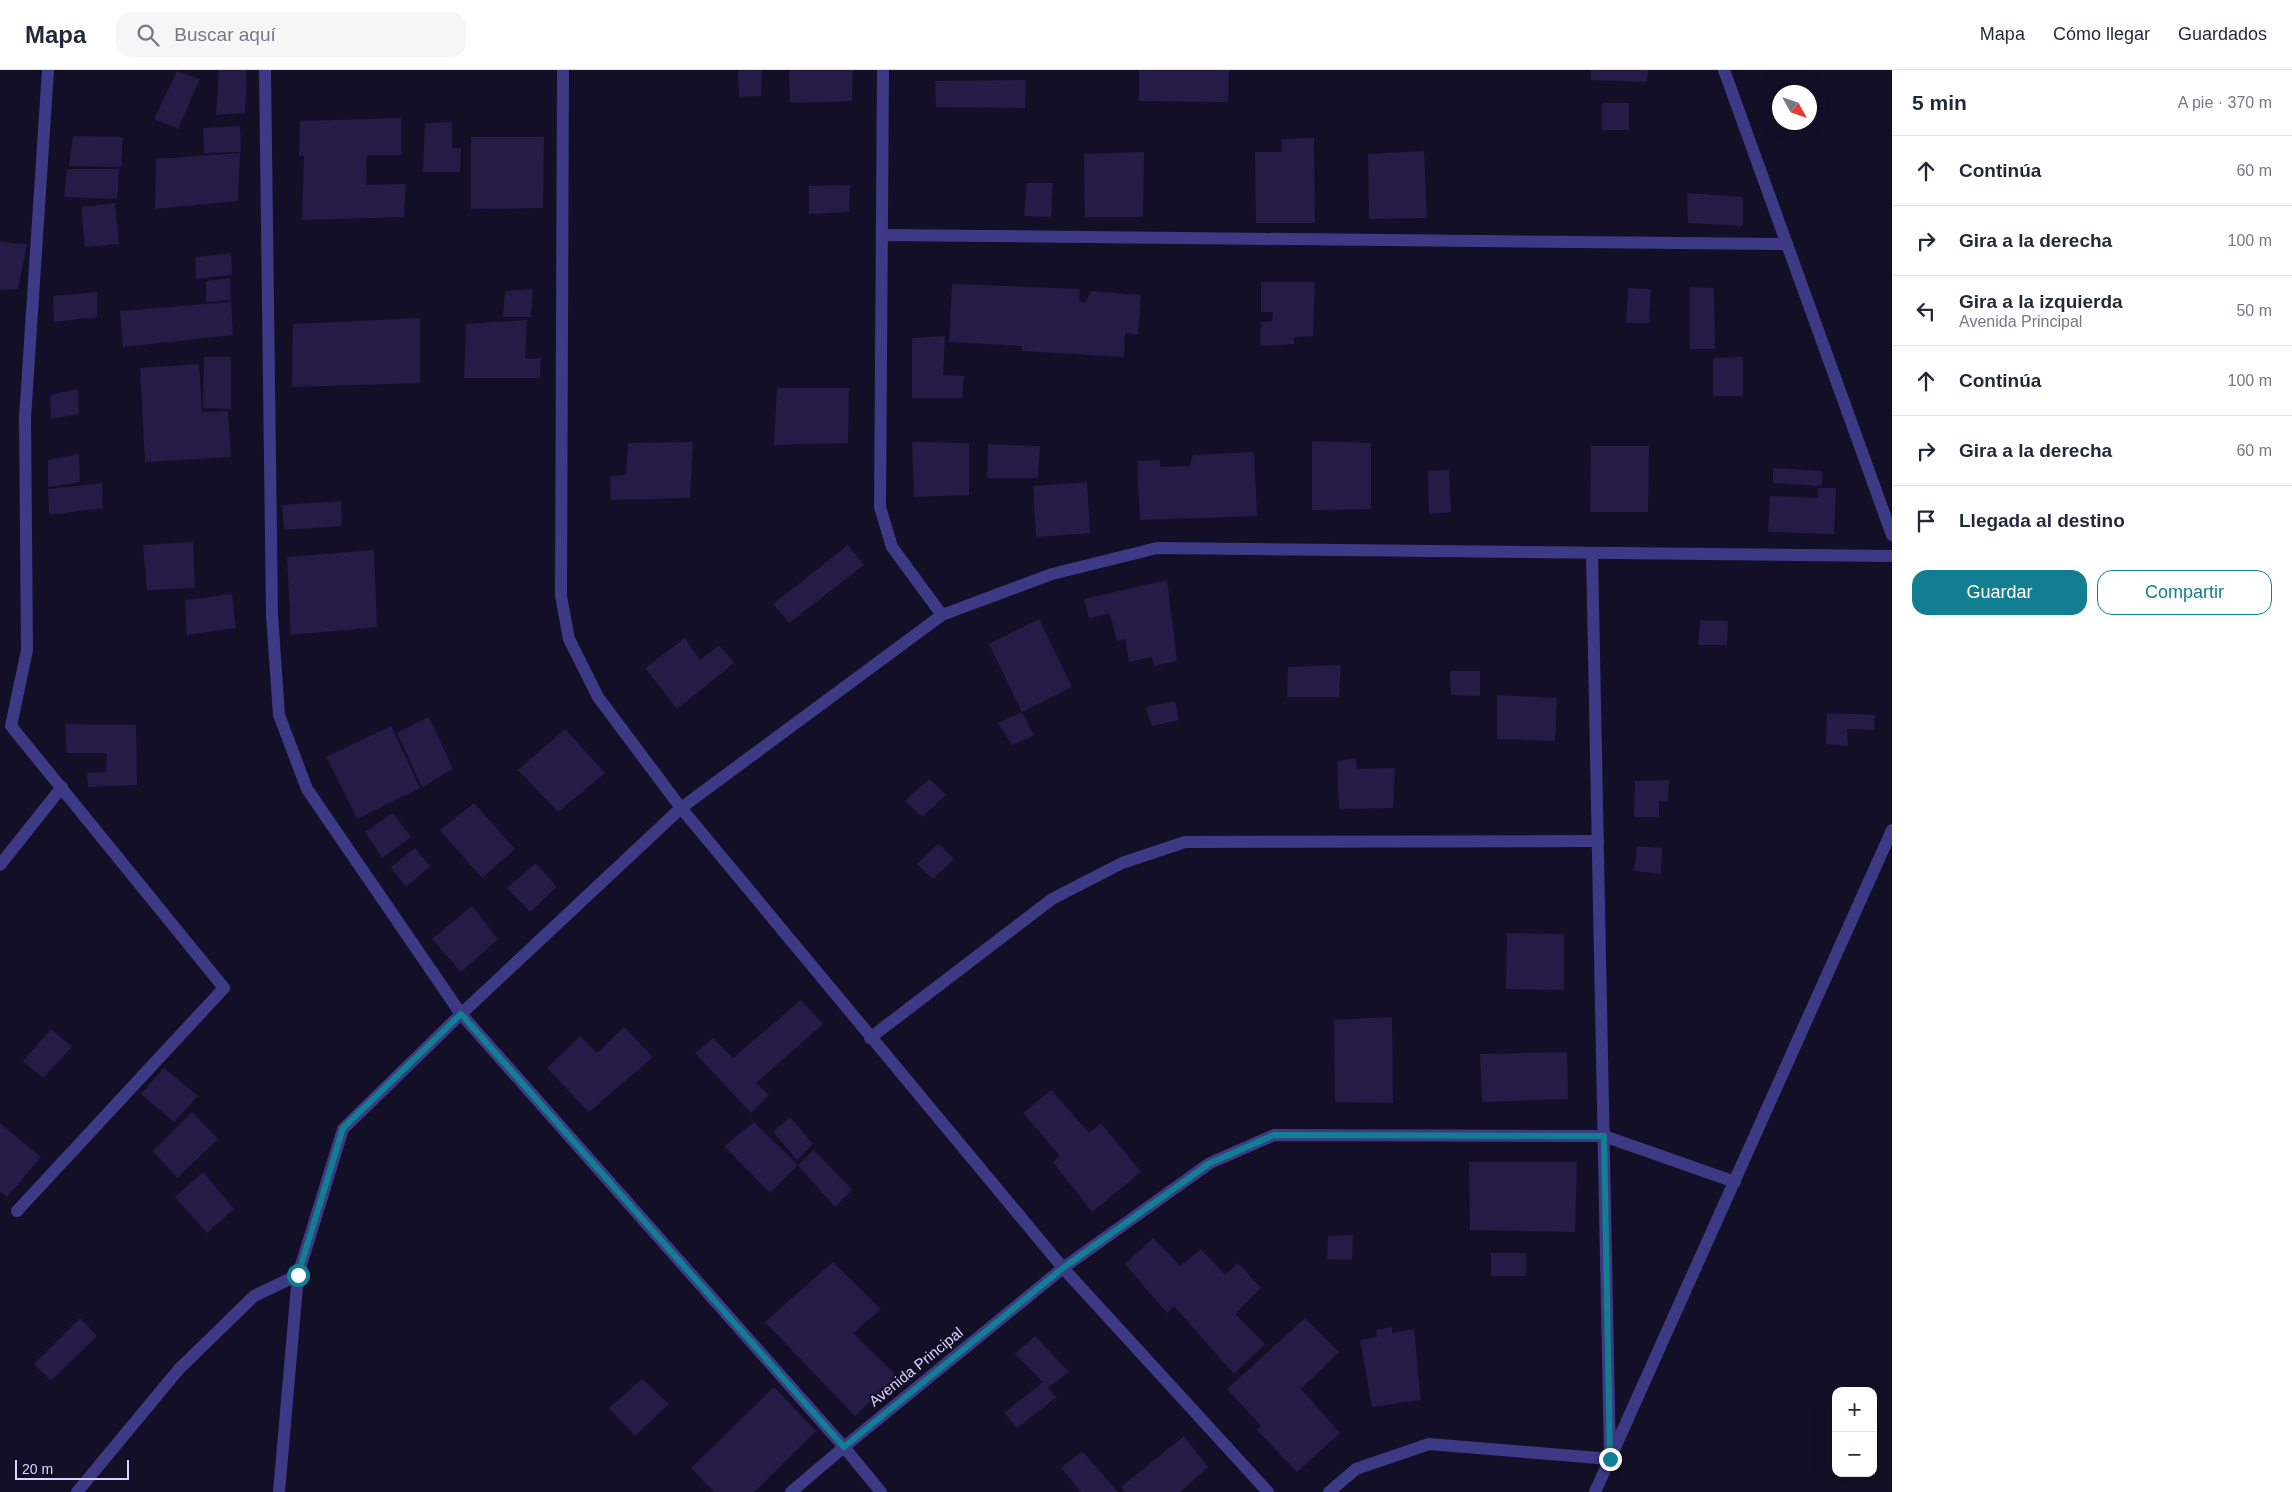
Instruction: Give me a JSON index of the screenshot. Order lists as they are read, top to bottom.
{
  "streets": {
    "street": ["Avenida Principal"]
  },
  "scale_bar": "20 m",
  "north": "bottom right",
  "page": {
    "header": "Mapa",
    "search": "Buscar aquí",
    "nav": ["Mapa", "Cómo llegar", "Guardados"],
    "heading": ["5 min", "A pie · 370 m"],
    "list": [
      ["Continúa", "60 m"],
      ["Gira a la derecha", "100 m"],
      ["Gira a la izquierda", "Avenida Principal", "50 m"],
      ["Continúa", "100 m"],
      ["Gira a la derecha", "60 m"],
      "Llegada al destino"
    ],
    "buttons": ["Guardar", "Compartir"],
    "map_buttons": ["+", "−"],
    "scale": "20 m"
  }
}
